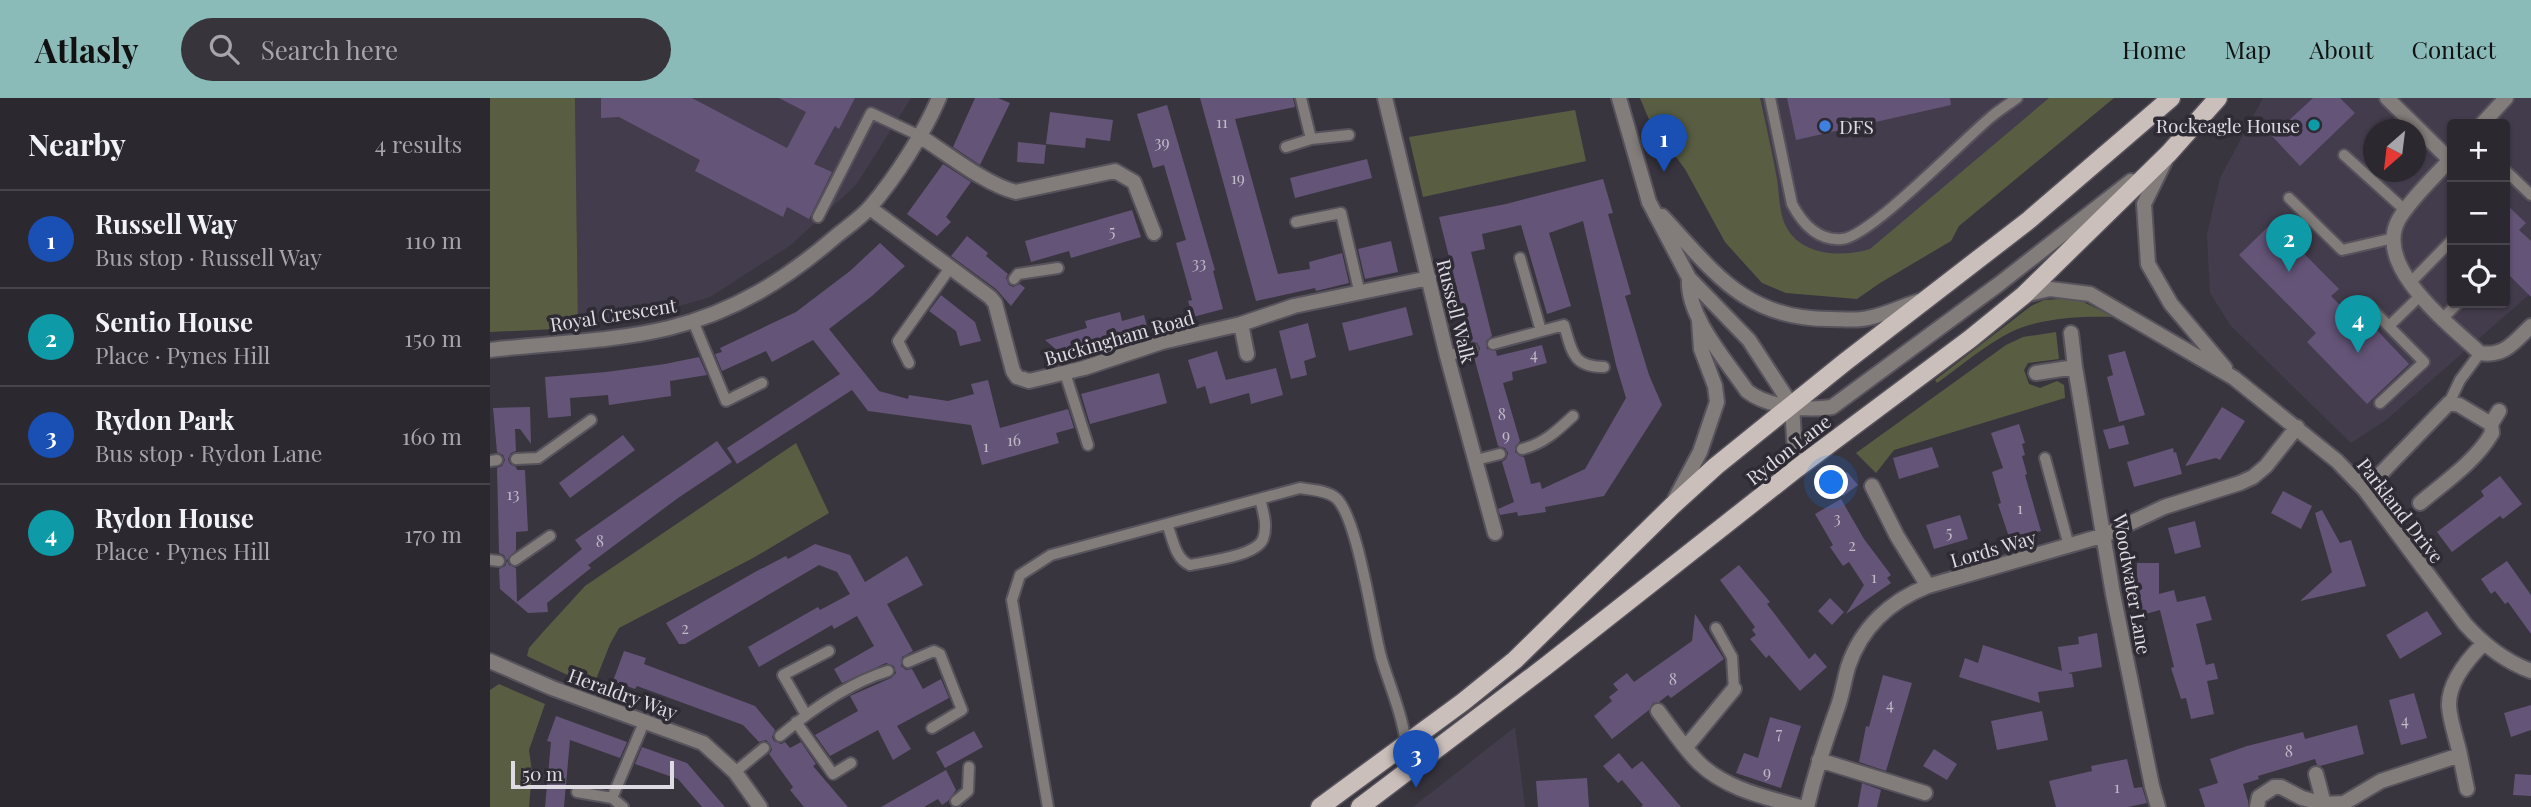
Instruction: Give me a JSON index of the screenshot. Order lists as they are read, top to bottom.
{
  "streets": {
    "main road": ["Rydon Lane"],
    "street": [
      "Russell Walk",
      "Royal Crescent",
      "Buckingham Road",
      "Parkland Drive",
      "Lords Way",
      "Woodwater Lane",
      "Heraldry Way"
    ]
  },
  "crossings": [
    ["Russell Walk", "Buckingham Road"],
    ["Royal Crescent", "Buckingham Road"],
    ["Rydon Lane", "Parkland Drive"],
    ["Parkland Drive", "Lords Way"],
    ["Lords Way", "Woodwater Lane"]
  ],
  "places": ["Rockeagle House", "DFS"],
  "house_numbers": [
    "11",
    "39",
    "19",
    "5",
    "33",
    "4",
    "8",
    "9",
    "16",
    "1",
    "13",
    "1",
    "3",
    "5",
    "8",
    "2",
    "1",
    "2",
    "8",
    "4",
    "4",
    "7",
    "8",
    "9",
    "1"
  ],
  "scale_bar": "50 m",
  "north": "bottom left",
  "page": {
    "header": "Atlasly",
    "search": "Search here",
    "nav": [
      "Home",
      "Map",
      "About",
      "Contact"
    ],
    "heading": ["Nearby", "4 results"],
    "pins": [
      "1",
      "2",
      "4",
      "3"
    ],
    "map_buttons": ["+", "−"],
    "list": [
      {
        "mark": "1",
        "name": "Russell Way",
        "note": "Bus stop · Russell Way",
        "value": "110 m"
      },
      {
        "mark": "2",
        "name": "Sentio House",
        "note": "Place · Pynes Hill",
        "value": "150 m"
      },
      {
        "mark": "3",
        "name": "Rydon Park",
        "note": "Bus stop · Rydon Lane",
        "value": "160 m"
      },
      {
        "mark": "4",
        "name": "Rydon House",
        "note": "Place · Pynes Hill",
        "value": "170 m"
      }
    ],
    "scale": "50 m"
  }
}
